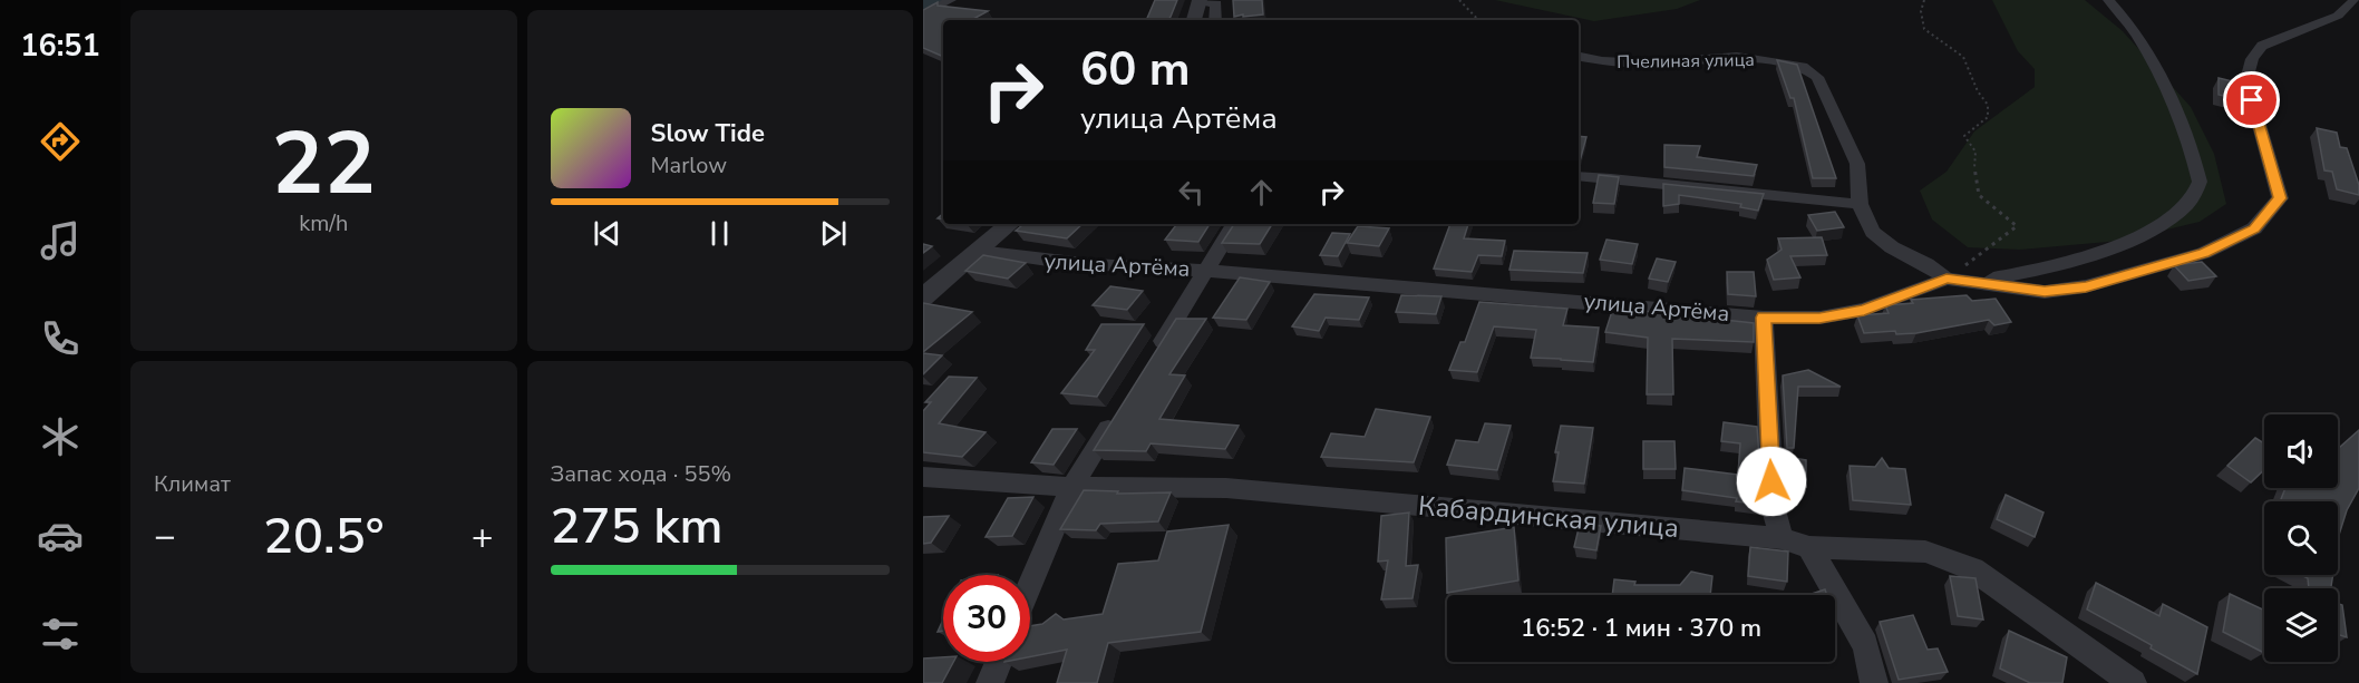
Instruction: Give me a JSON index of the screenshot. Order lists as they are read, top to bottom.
{
  "streets": {
    "street": ["Пчелиная улица", "улица Артёма", "Кабардинская улица"]
  },
  "page": {
    "tabs": "16:51",
    "tile": [
      ["22", "km/h"],
      "Климат",
      ["Запас хода · 55%", "275 km"]
    ],
    "turn": ["60 m", "улица Артёма"],
    "song": ["Slow Tide", "Marlow"],
    "heat": ["−", "20.5°", "+"],
    "limit": "30",
    "trip": "16:52 · 1 мин · 370 m"
  }
}
